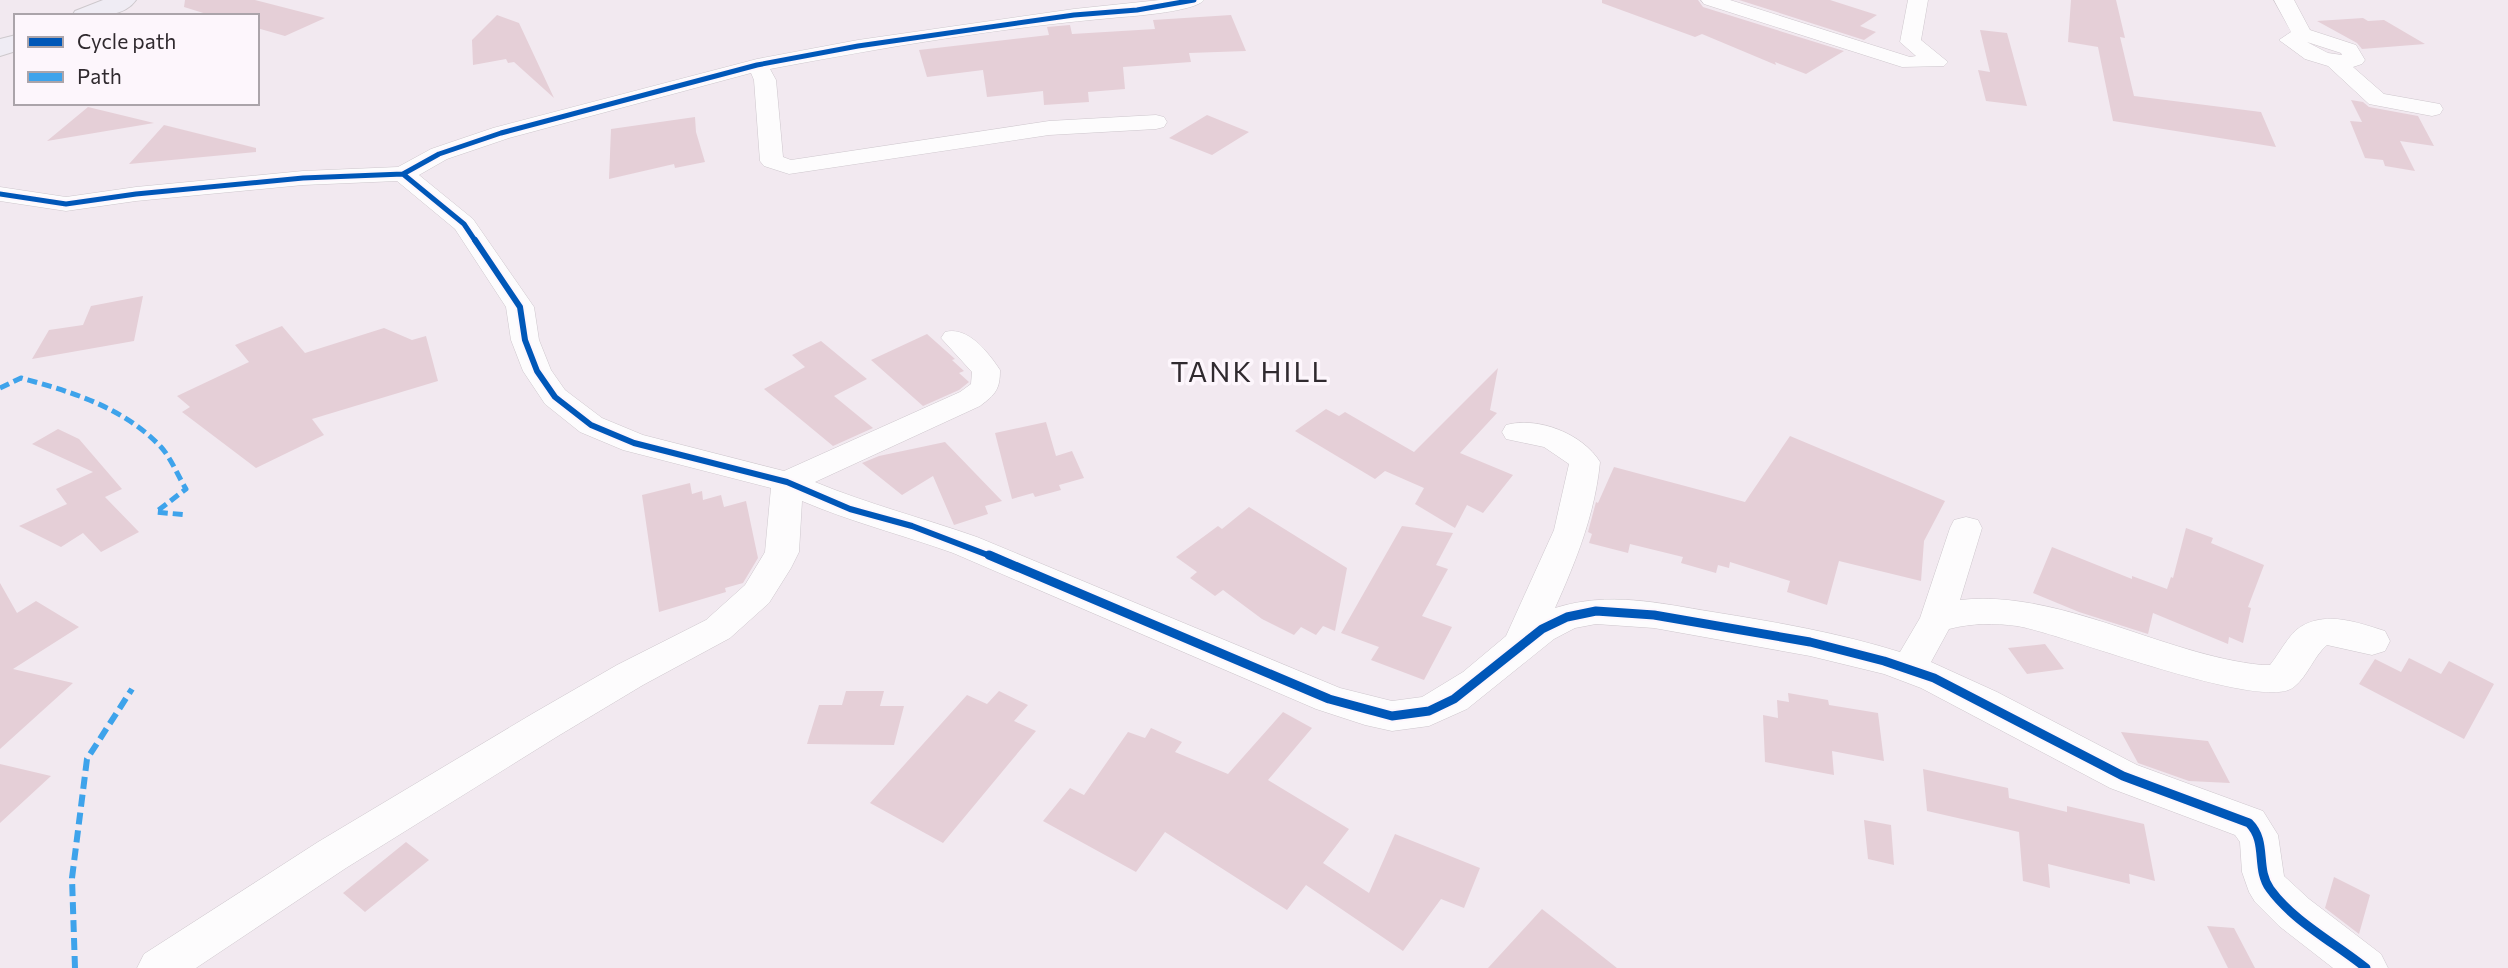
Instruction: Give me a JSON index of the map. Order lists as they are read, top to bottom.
{
  "districts": ["TANK HILL"],
  "legend": ["Cycle path", "Path"]
}
